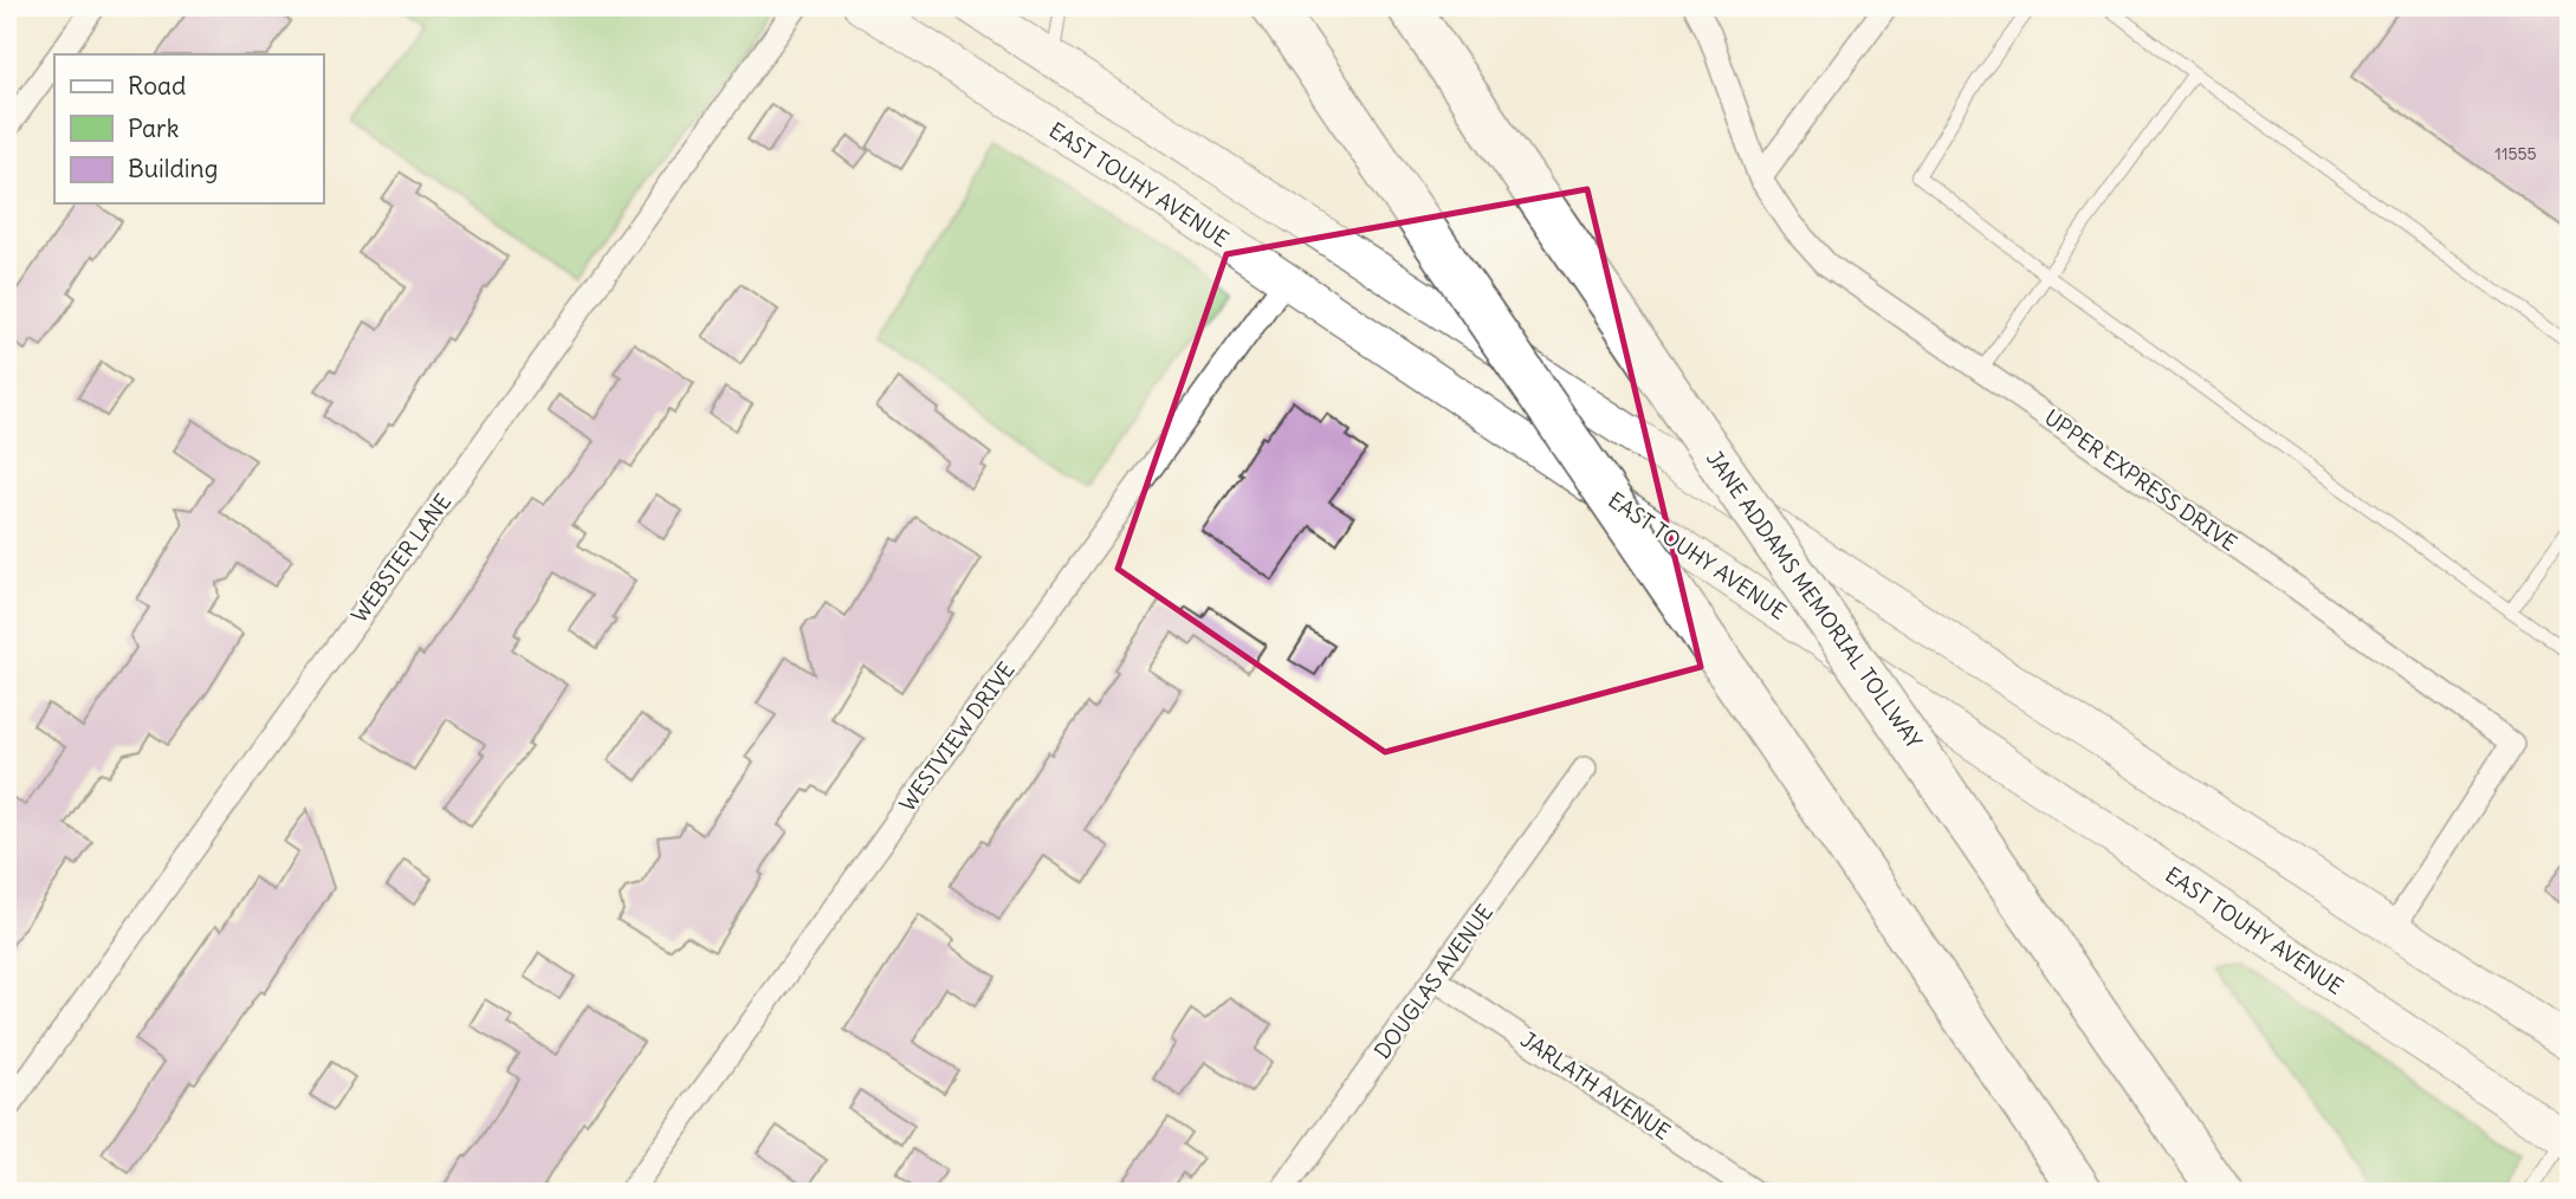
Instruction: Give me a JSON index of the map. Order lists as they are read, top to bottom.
{
  "streets": {
    "highway": ["JANE ADDAMS MEMORIAL TOLLWAY"],
    "main road": ["EAST TOUHY AVENUE"],
    "street": [
      "UPPER EXPRESS DRIVE",
      "WEBSTER LANE",
      "WESTVIEW DRIVE",
      "DOUGLAS AVENUE",
      "JARLATH AVENUE"
    ]
  },
  "crossings": [
    ["EAST TOUHY AVENUE", "WESTVIEW DRIVE"],
    ["DOUGLAS AVENUE", "JARLATH AVENUE"]
  ],
  "house_numbers": ["11555"],
  "legend": ["Road", "Park", "Building"]
}
